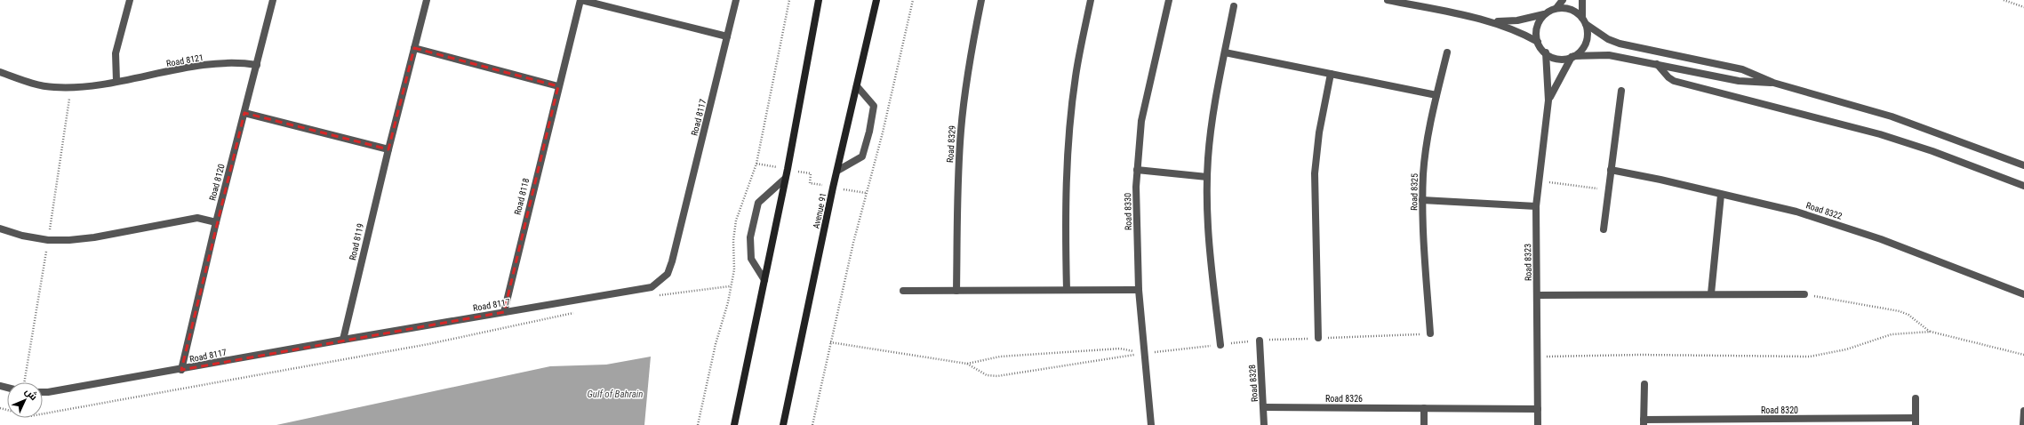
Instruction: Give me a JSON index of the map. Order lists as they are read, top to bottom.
{
  "streets": {
    "street": [
      "Road 8121",
      "Road 8117",
      "Road 8329",
      "Road 8120",
      "Road 8325",
      "Road 8118",
      "Avenue 91",
      "Road 8322",
      "Road 8330",
      "Road 8119",
      "Road 8323",
      "Road 8328",
      "Road 8326",
      "Road 8320"
    ]
  },
  "crossings": [
    ["Road 8121", "Road 8120"],
    ["Road 8117", "Road 8120"],
    ["Road 8117", "Road 8118"],
    ["Road 8117", "Road 8119"],
    ["Road 8323", "Road 8326"],
    ["Road 8328", "Road 8326"]
  ],
  "water": ["Gulf of Bahrain"],
  "north": "top right"
}
